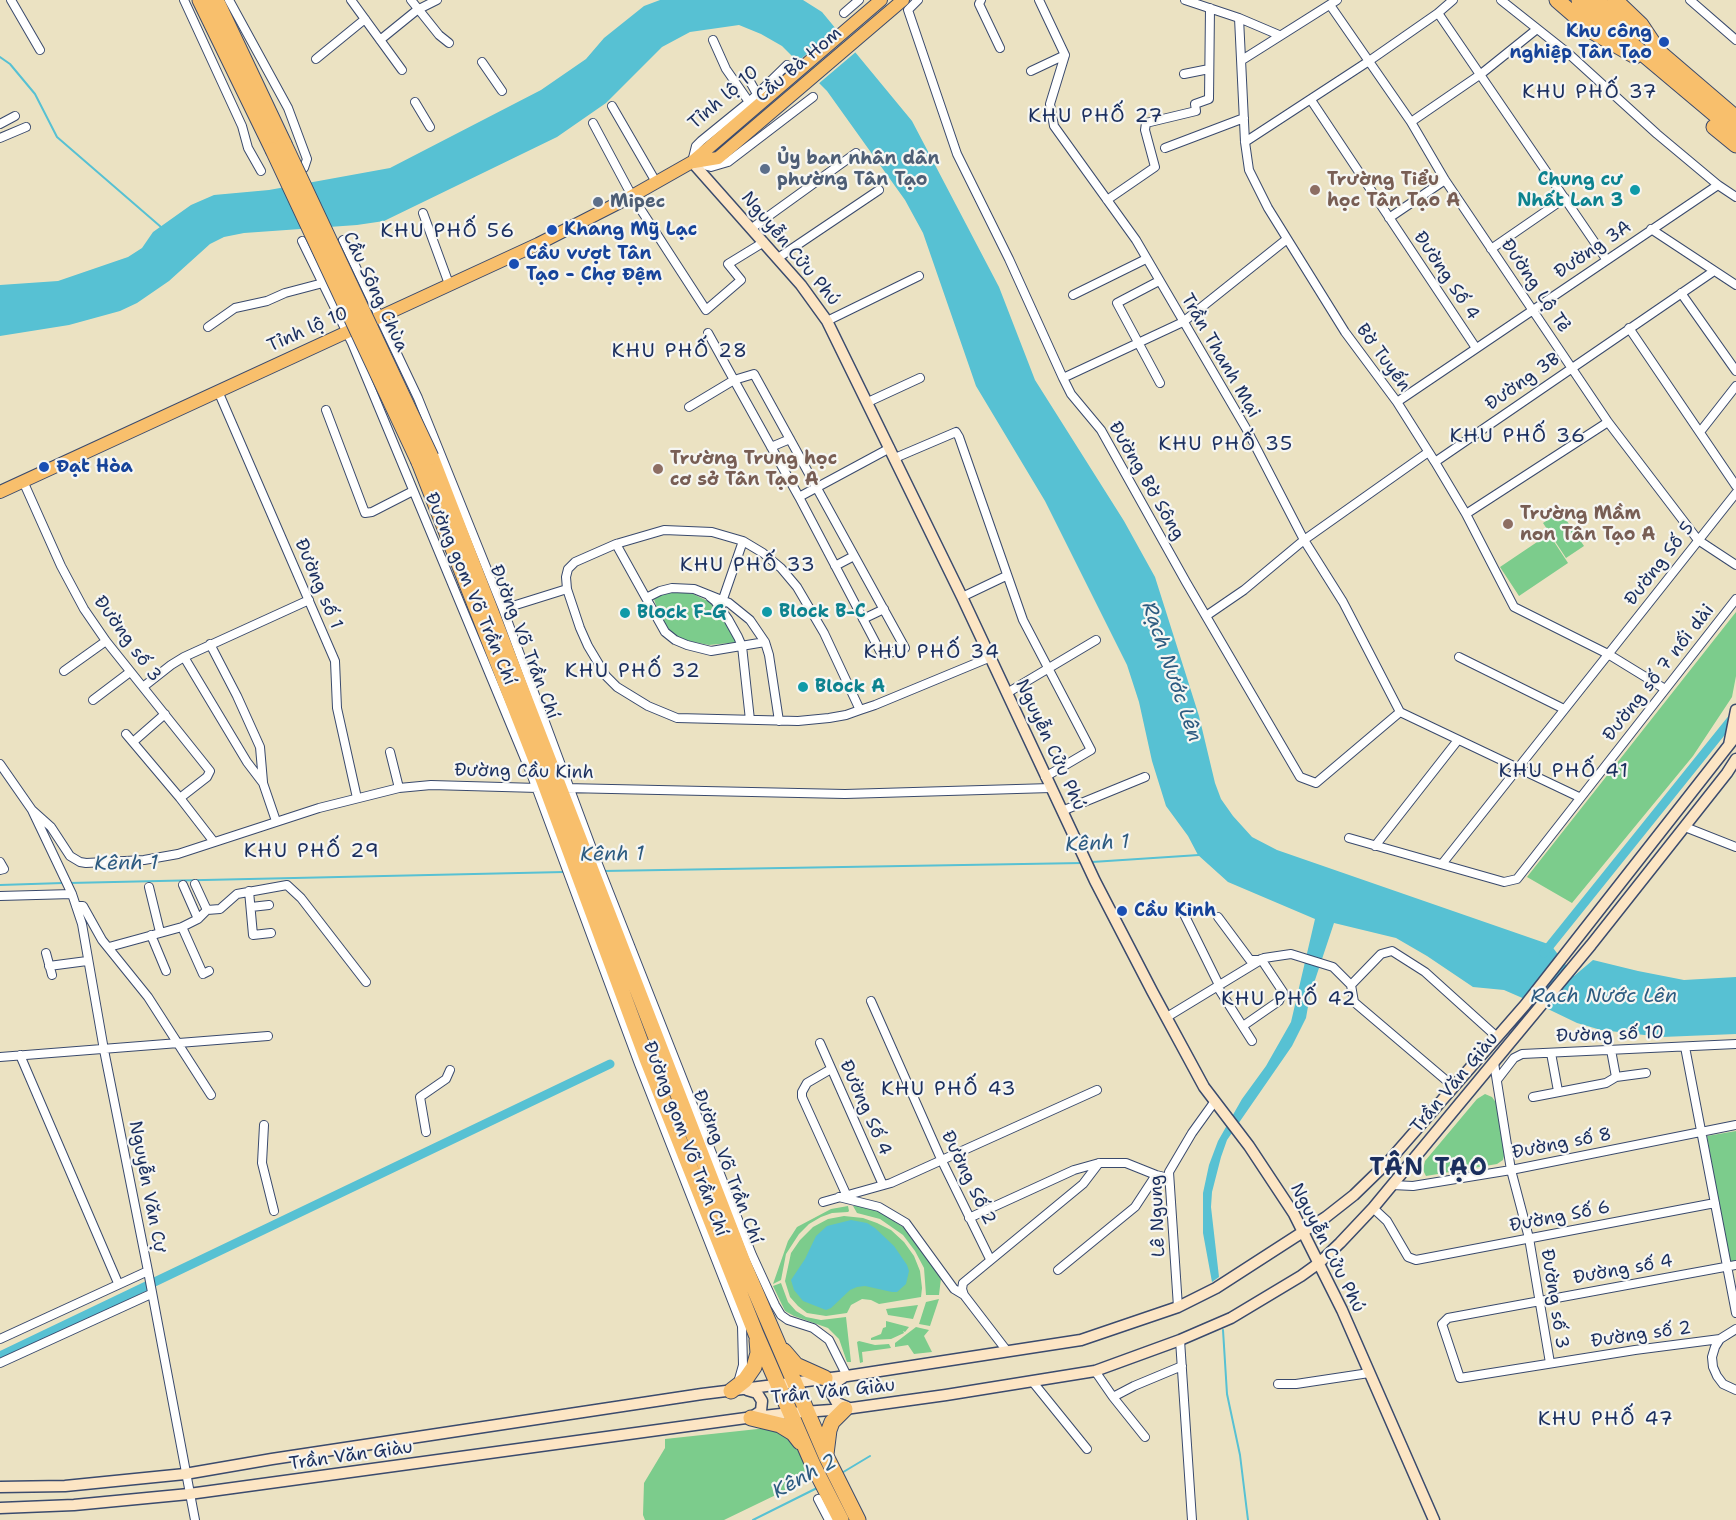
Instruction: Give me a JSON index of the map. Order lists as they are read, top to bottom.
{
  "streets": {
    "highway": ["Cầu Sông Chùa", "Đường Võ Trần Chí"],
    "main road": [
      "Cầu Bà Hom",
      "Tỉnh lộ 10",
      "Nguyễn Cửu Phú",
      "Trần Văn Giàu"
    ],
    "street": [
      "Đường 3A",
      "Đường Số 4",
      "Đường Lộ Tẻ",
      "Trần Thanh Mại",
      "Bờ Tuyến",
      "Đường 3B",
      "Đường Bờ Sông",
      "Đường Số 5",
      "Đường số 1",
      "Đường gom Võ Trần Chí",
      "Đường số 3",
      "Đường số 7 nối dài",
      "Đường Cầu Kinh",
      "Đường số 10",
      "Đường số 8",
      "Đường Số 2",
      "Nguyễn Văn Cự",
      "Lê Ngung",
      "Đường Số 6",
      "Đường số 4",
      "Đường số 2"
    ]
  },
  "crossings": [
    ["Cầu Bà Hom", "Tỉnh lộ 10"],
    ["Cầu Bà Hom", "Đường Bờ Sông"],
    ["Tỉnh lộ 10", "Nguyễn Cửu Phú"],
    ["Tỉnh lộ 10", "Đường số 1"],
    ["Tỉnh lộ 10", "Đường gom Võ Trần Chí"],
    ["Tỉnh lộ 10", "Đường số 3"],
    ["Nguyễn Cửu Phú", "Đường Cầu Kinh"],
    ["Nguyễn Cửu Phú", "Trần Văn Giàu"],
    ["Nguyễn Cửu Phú", "Lê Ngung"],
    ["Đường 3A", "Đường Số 4"],
    ["Đường 3A", "Đường Lộ Tẻ"],
    ["Đường 3A", "Bờ Tuyến"],
    ["Đường Lộ Tẻ", "Đường 3B"],
    ["Đường Lộ Tẻ", "Đường Số 5"],
    ["Cầu Sông Chùa", "Đường Võ Trần Chí"],
    ["Trần Thanh Mại", "Đường Bờ Sông"],
    ["Bờ Tuyến", "Đường 3B"],
    ["Bờ Tuyến", "Đường Số 5"],
    ["Bờ Tuyến", "Đường số 7 nối dài"],
    ["Đường Số 5", "Đường số 7 nối dài"],
    ["Đường số 1", "Đường Cầu Kinh"],
    ["Đường gom Võ Trần Chí", "Đường Võ Trần Chí"],
    ["Đường gom Võ Trần Chí", "Đường Cầu Kinh"],
    ["Đường gom Võ Trần Chí", "Trần Văn Giàu"],
    ["Đường số 3", "Đường số 10"],
    ["Đường số 3", "Trần Văn Giàu"],
    ["Đường số 3", "Đường số 8"],
    ["Đường số 3", "Đường Số 6"],
    ["Đường số 3", "Đường số 4"],
    ["Đường số 3", "Đường số 2"],
    ["Đường Võ Trần Chí", "Đường Cầu Kinh"],
    ["Đường Võ Trần Chí", "Trần Văn Giàu"],
    ["Đường Cầu Kinh", "Nguyễn Văn Cự"],
    ["Trần Văn Giàu", "Đường số 8"],
    ["Trần Văn Giàu", "Nguyễn Văn Cự"],
    ["Trần Văn Giàu", "Lê Ngung"],
    ["Trần Văn Giàu", "Đường Số 6"],
    ["Đường số 4", "Đường số 2"]
  ],
  "districts": [
    "KHU PHỐ 37",
    "KHU PHỐ 27",
    "KHU PHỐ 56",
    "KHU PHỐ 28",
    "KHU PHỐ 36",
    "KHU PHỐ 35",
    "KHU PHỐ 33",
    "KHU PHỐ 34",
    "KHU PHỐ 32",
    "KHU PHỐ 41",
    "KHU PHỐ 29",
    "KHU PHỐ 42",
    "KHU PHỐ 43",
    "TÂN TẠO",
    "KHU PHỐ 47"
  ],
  "water": ["Rạch Nước Lên", "Kênh 1", "Kênh 2"],
  "places": [
    "Khu công nghiệp Tân Tạo",
    "Ủy ban nhân dân phường Tân Tạo",
    "Trường Tiểu học Tân Tạo A",
    "Chung cư Nhất Lan 3",
    "Mipec",
    "Khang Mỹ Lạc",
    "Cầu vượt Tân Tạo - Chợ Đệm",
    "Đạt Hòa",
    "Trường Trung học cơ sở Tân Tạo A",
    "Trường Mầm non Tân Tạo A",
    "Block B-C",
    "Block F-G",
    "Block A",
    "Cầu Kinh"
  ]
}
